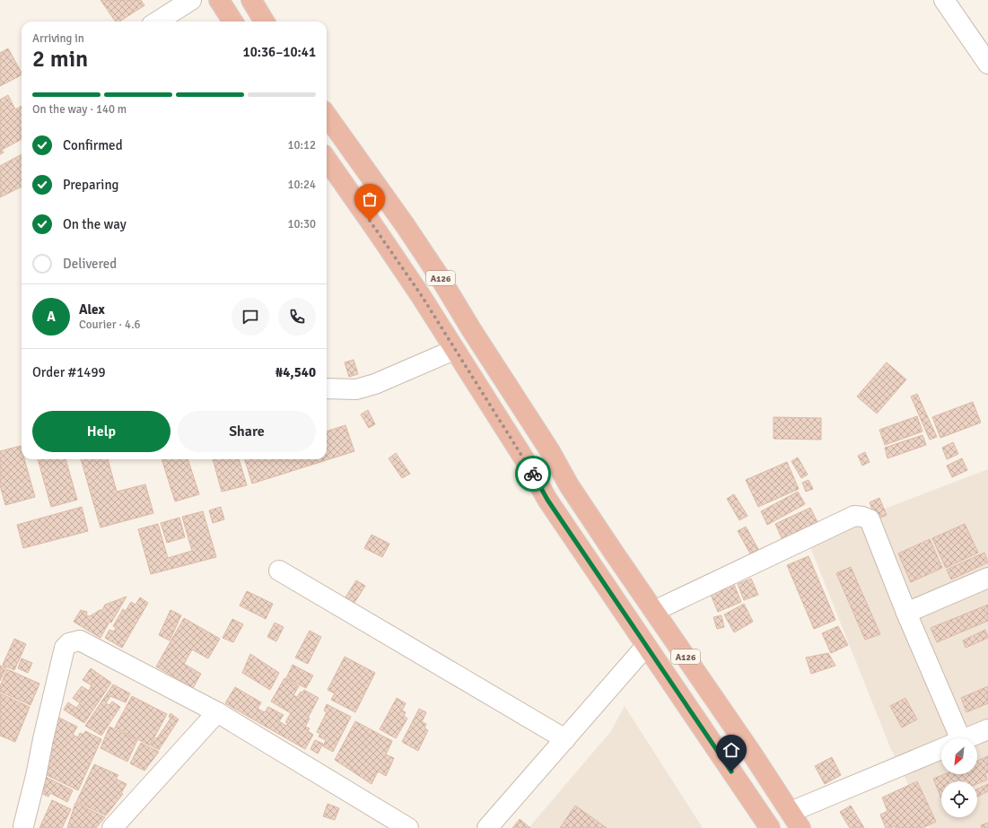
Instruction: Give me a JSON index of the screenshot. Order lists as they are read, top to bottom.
{
  "streets": {
    "highway": ["A126"]
  },
  "north": "bottom left",
  "page": {
    "heading": ["2 min", "Arriving in", "10:36–10:41"],
    "panel": [
      "Alex",
      "Courier · 4.6",
      "Order #1499",
      "₦4,540"
    ],
    "bar": "On the way · 140 m",
    "list": [
      ["Confirmed", "10:12"],
      ["Preparing", "10:24"],
      ["On the way", "10:30"],
      "Delivered"
    ],
    "round": "A",
    "buttons": ["Help", "Share"]
  }
}
